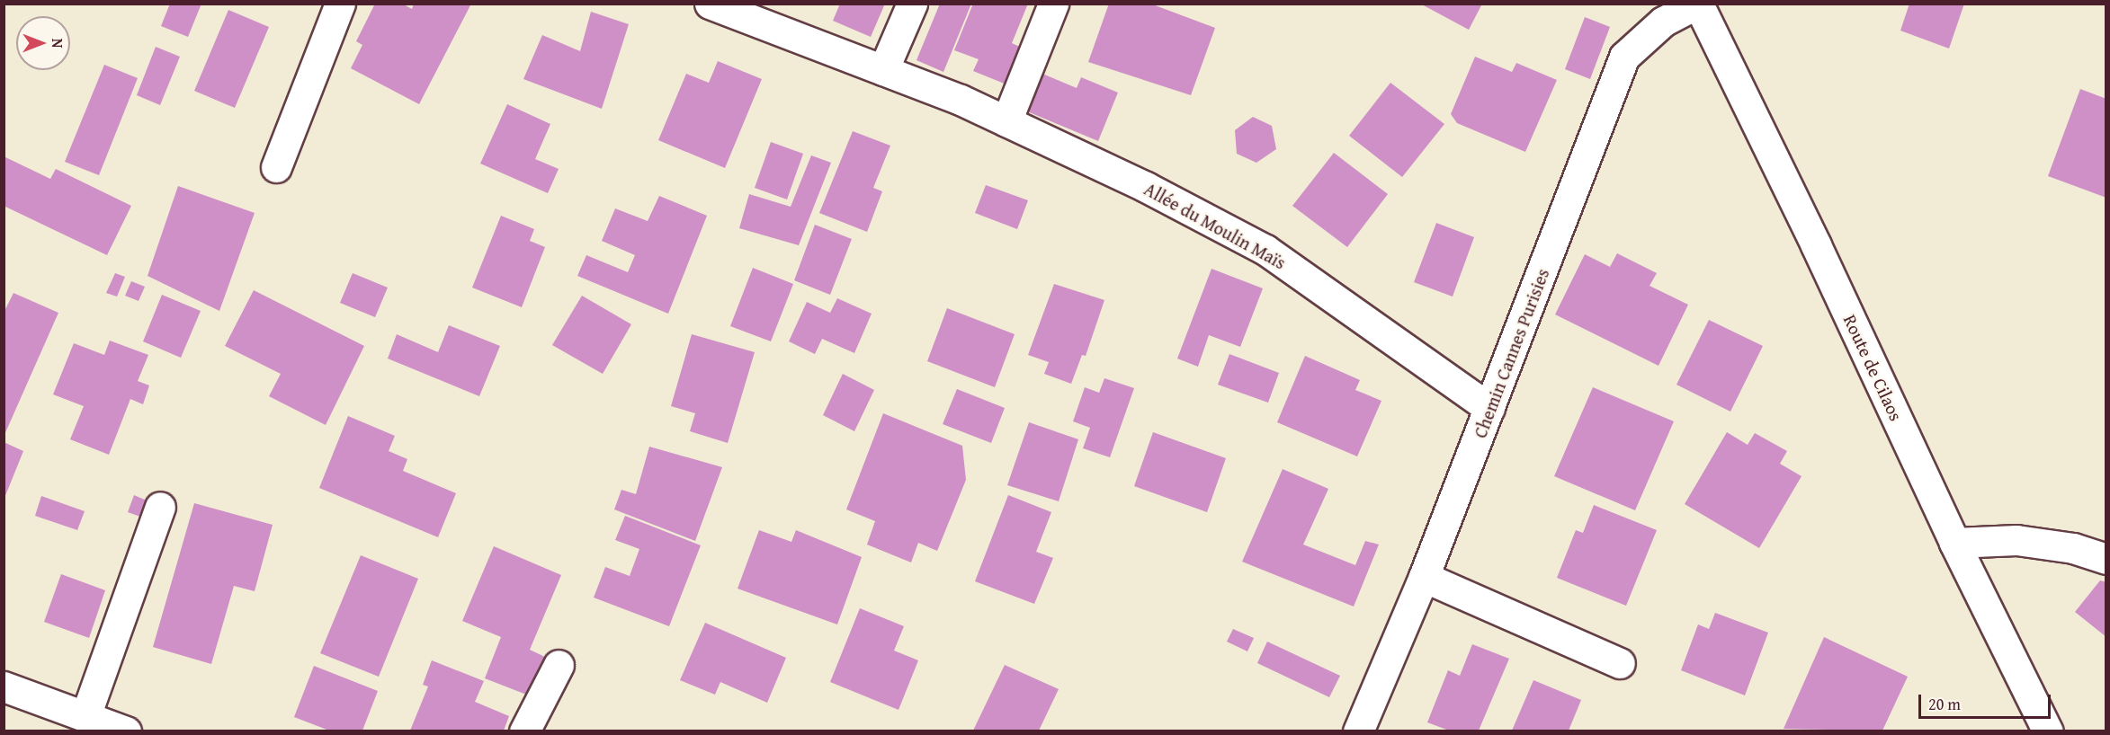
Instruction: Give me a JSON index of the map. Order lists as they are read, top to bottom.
{
  "streets": {
    "street": ["Allée du Moulin Maïs", "Chemin Cannes Purisies", "Route de Cilaos"]
  },
  "crossings": [
    ["Allée du Moulin Maïs", "Chemin Cannes Purisies"],
    ["Chemin Cannes Purisies", "Route de Cilaos"]
  ],
  "scale_bar": "20 m",
  "north": "right"
}
